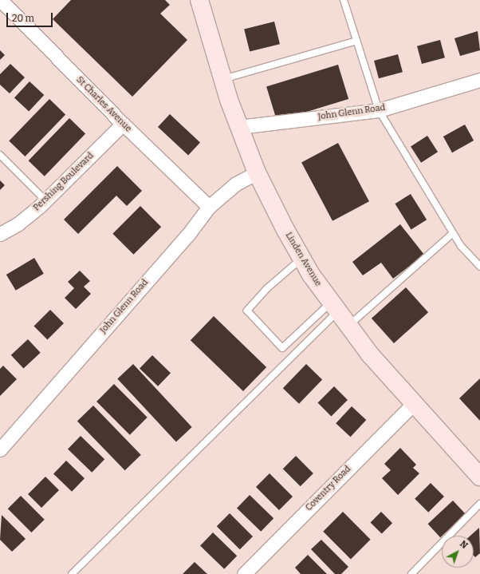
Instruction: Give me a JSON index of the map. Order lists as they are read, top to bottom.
{
  "streets": {
    "main road": ["Linden Avenue"],
    "street": [
      "St Charles Avenue",
      "John Glenn Road",
      "Pershing Boulevard",
      "Coventry Road"
    ]
  },
  "crossings": [
    ["St Charles Avenue", "John Glenn Road"],
    ["St Charles Avenue", "Pershing Boulevard"],
    ["John Glenn Road", "Linden Avenue"],
    ["Linden Avenue", "Coventry Road"]
  ],
  "scale_bar": "20 m",
  "north": "top right"
}
